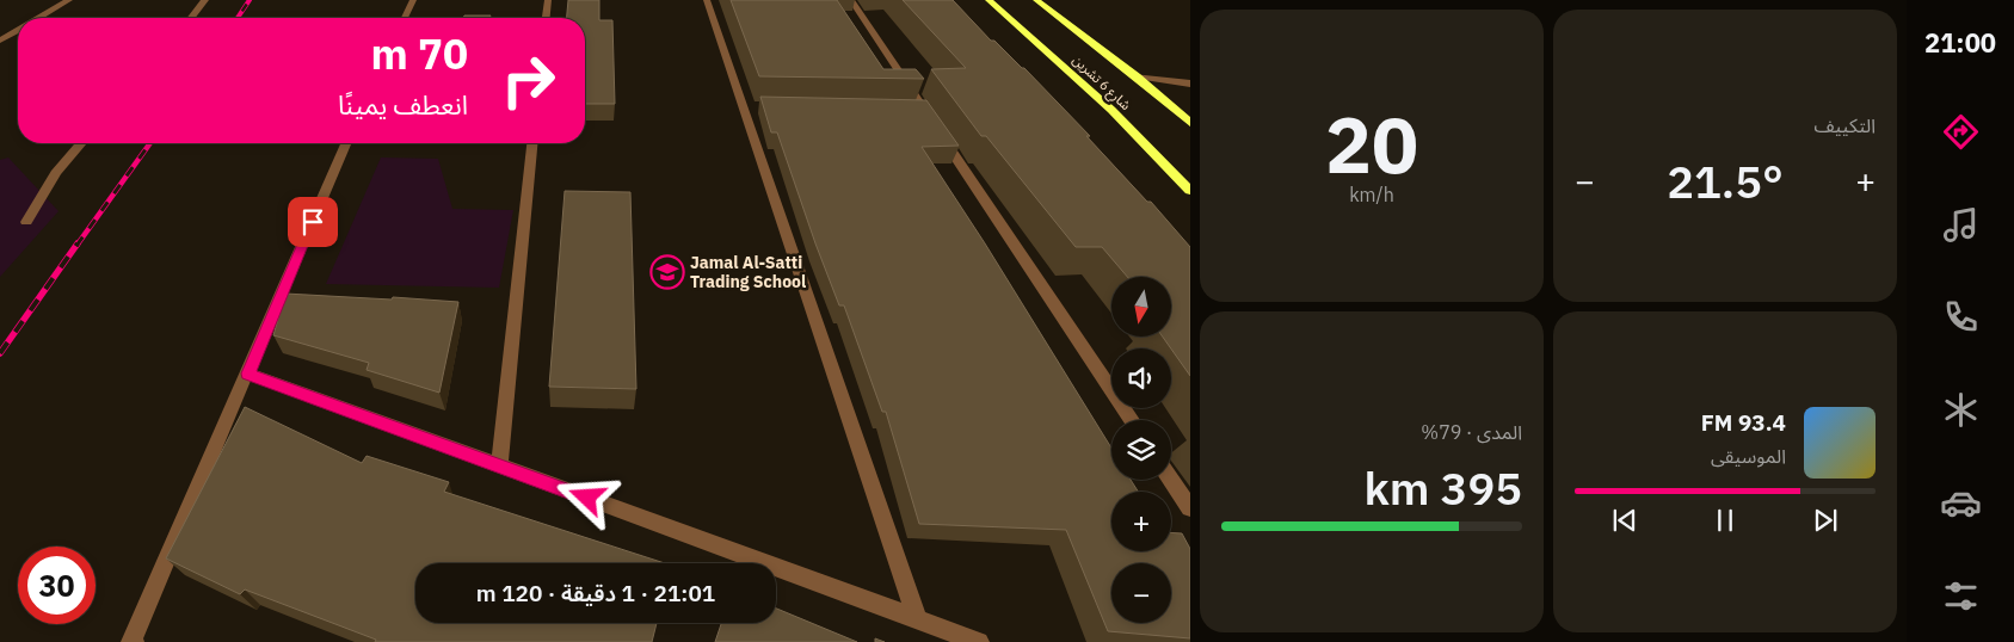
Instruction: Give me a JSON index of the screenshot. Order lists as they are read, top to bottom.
{
  "streets": {
    "main road": ["شارع 6 تشرين"]
  },
  "places": {
    "school or university": ["Jamal Al-Satti Trading School"]
  },
  "north": "bottom",
  "page": {
    "tabs": "21:00",
    "tile": [
      "التكييف",
      ["20", "km/h"],
      ["المدى · 79%", "395 km"]
    ],
    "turn": ["70 m", "انعطف يمينًا"],
    "heat": ["−", "21.5°", "+"],
    "map_buttons": ["+", "−"],
    "song": ["93.4 FM", "الموسيقى"],
    "limit": "30",
    "trip": "21:01 · 1 دقيقة · 120 m"
  }
}
